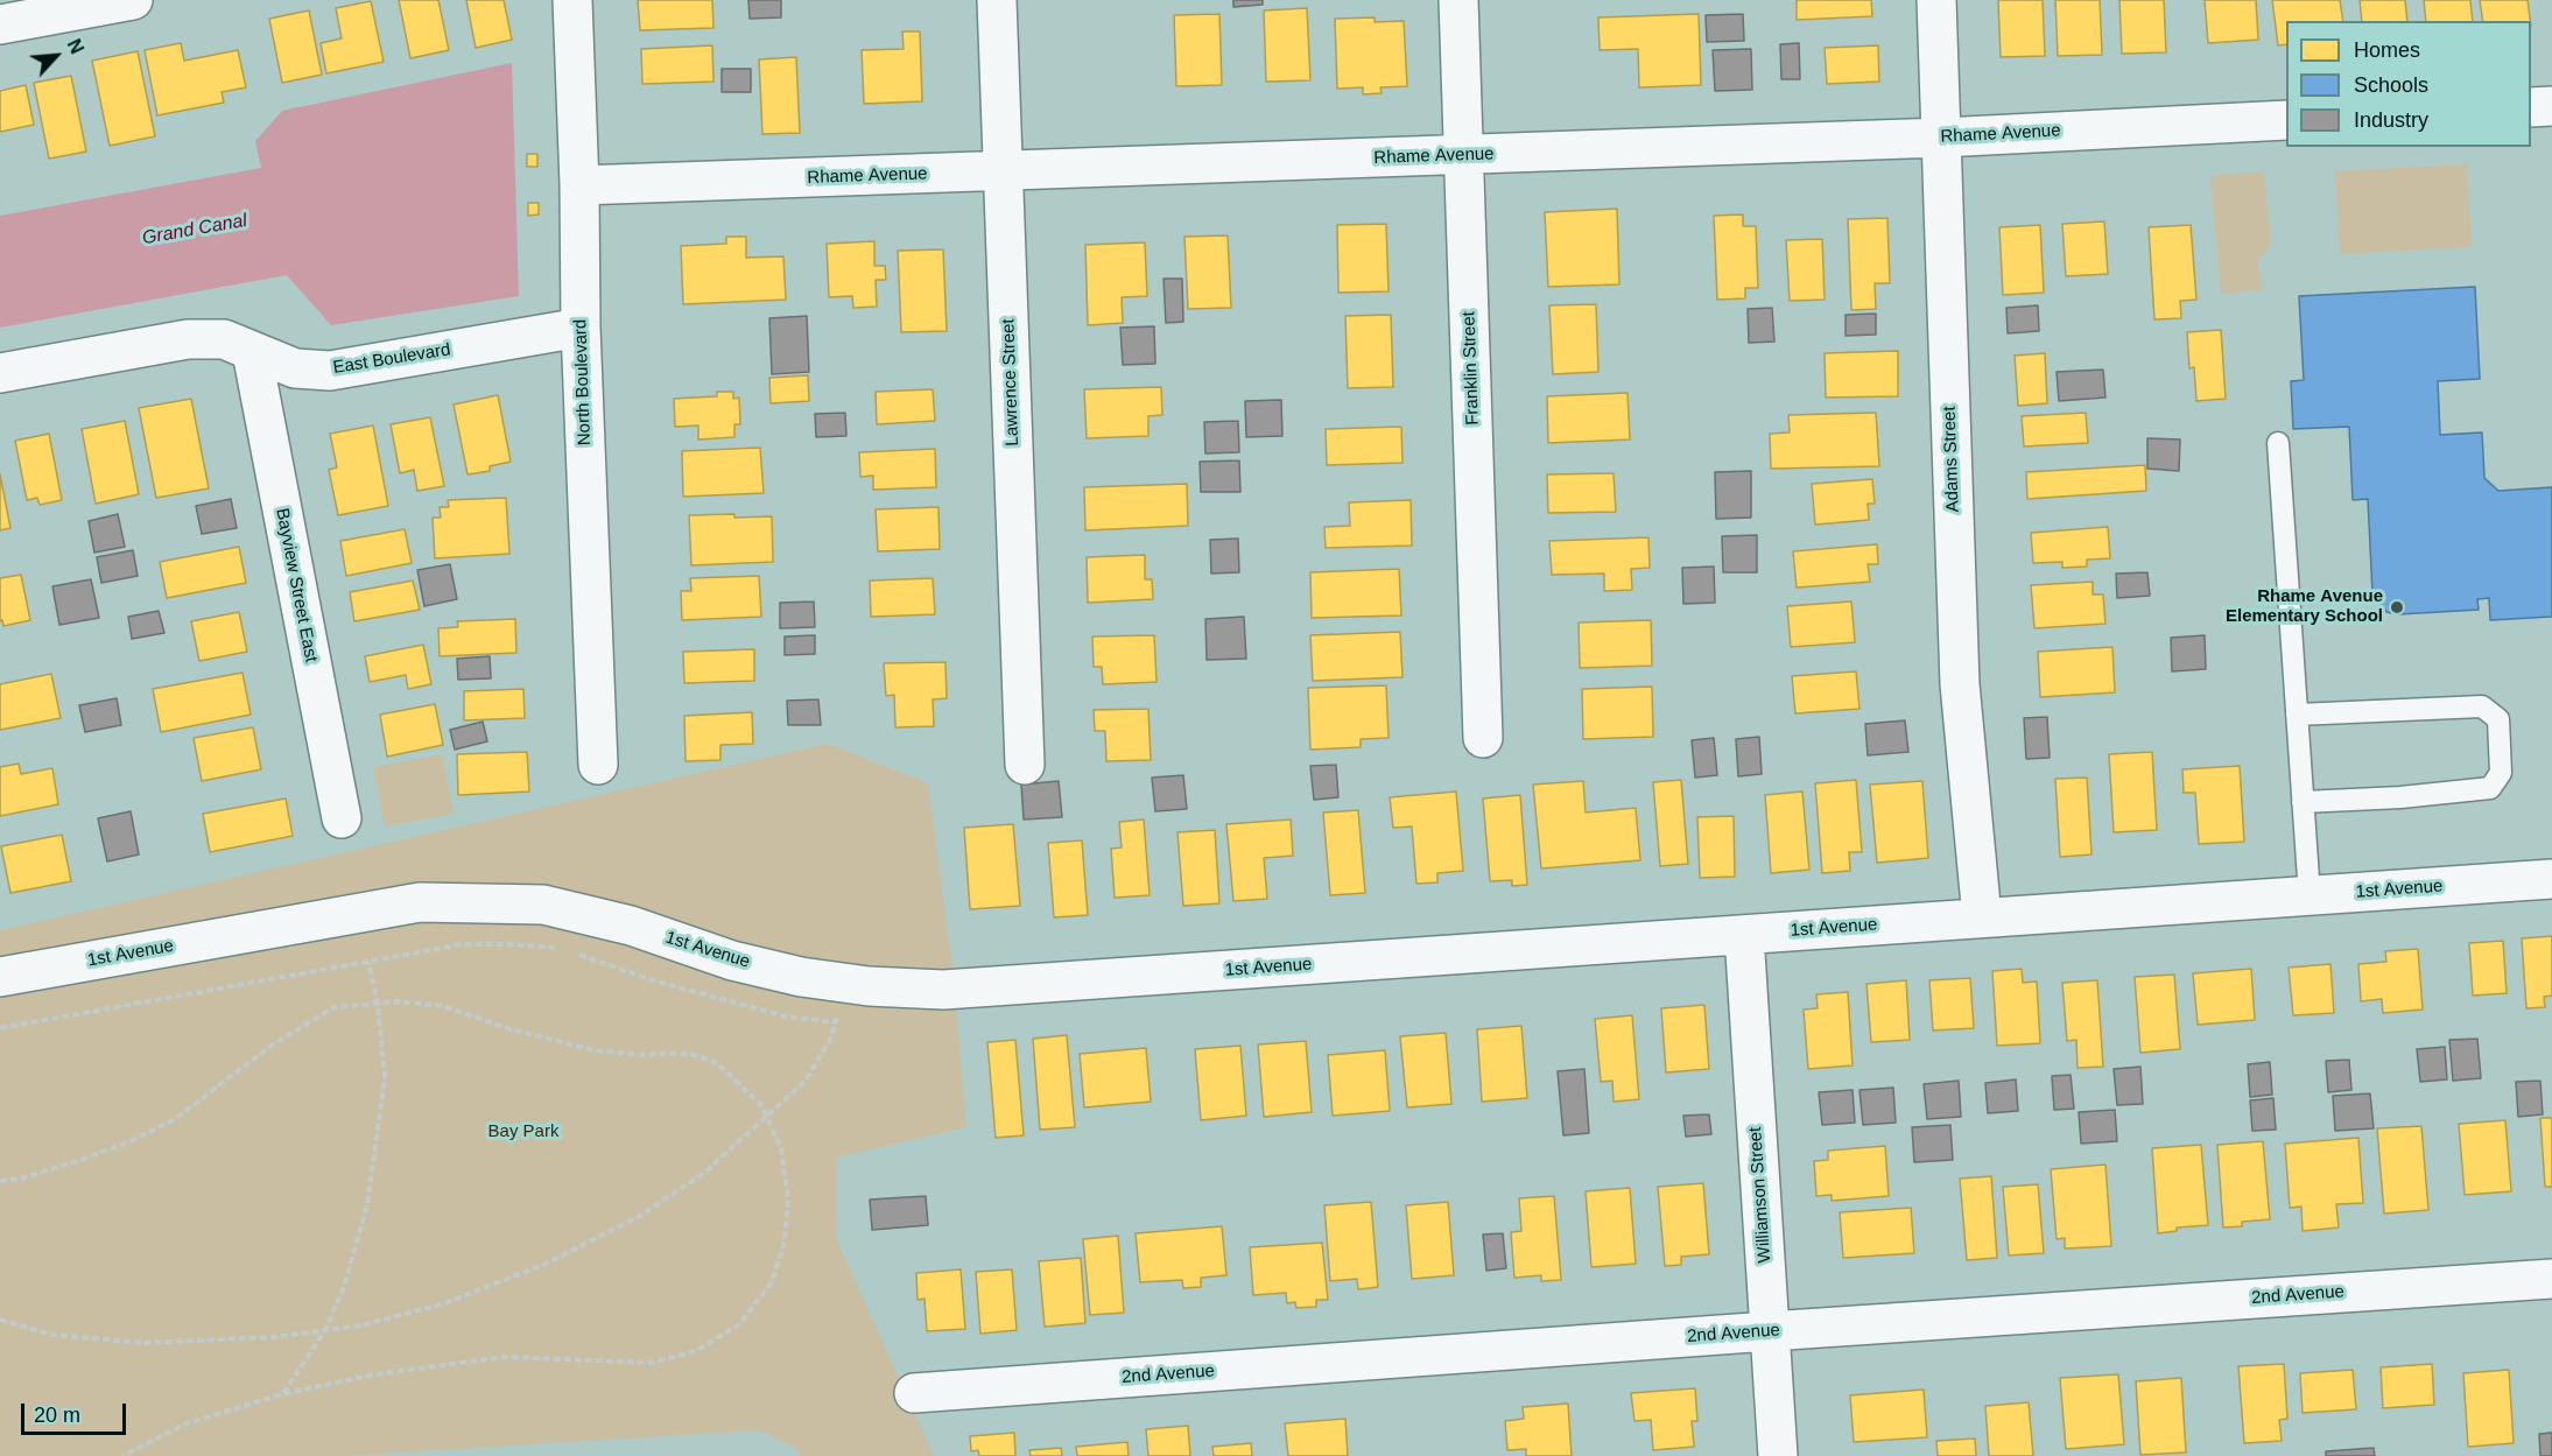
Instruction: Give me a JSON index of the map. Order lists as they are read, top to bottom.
{
  "streets": {
    "street": [
      "Rhame Avenue",
      "East Boulevard",
      "Franklin Street",
      "North Boulevard",
      "Lawrence Street",
      "Adams Street",
      "Bayview Street East",
      "1st Avenue",
      "Williamson Street",
      "2nd Avenue"
    ]
  },
  "crossings": [
    ["Rhame Avenue", "Franklin Street"],
    ["Rhame Avenue", "North Boulevard"],
    ["Rhame Avenue", "Lawrence Street"],
    ["Rhame Avenue", "Adams Street"],
    ["East Boulevard", "North Boulevard"],
    ["East Boulevard", "Bayview Street East"],
    ["Adams Street", "1st Avenue"],
    ["1st Avenue", "Williamson Street"],
    ["Williamson Street", "2nd Avenue"]
  ],
  "water": ["Grand Canal"],
  "parks": ["Bay Park"],
  "places": ["Rhame Avenue Elementary School"],
  "legend": ["Homes", "Schools", "Industry"],
  "scale_bar": "20 m",
  "north": "top right"
}
